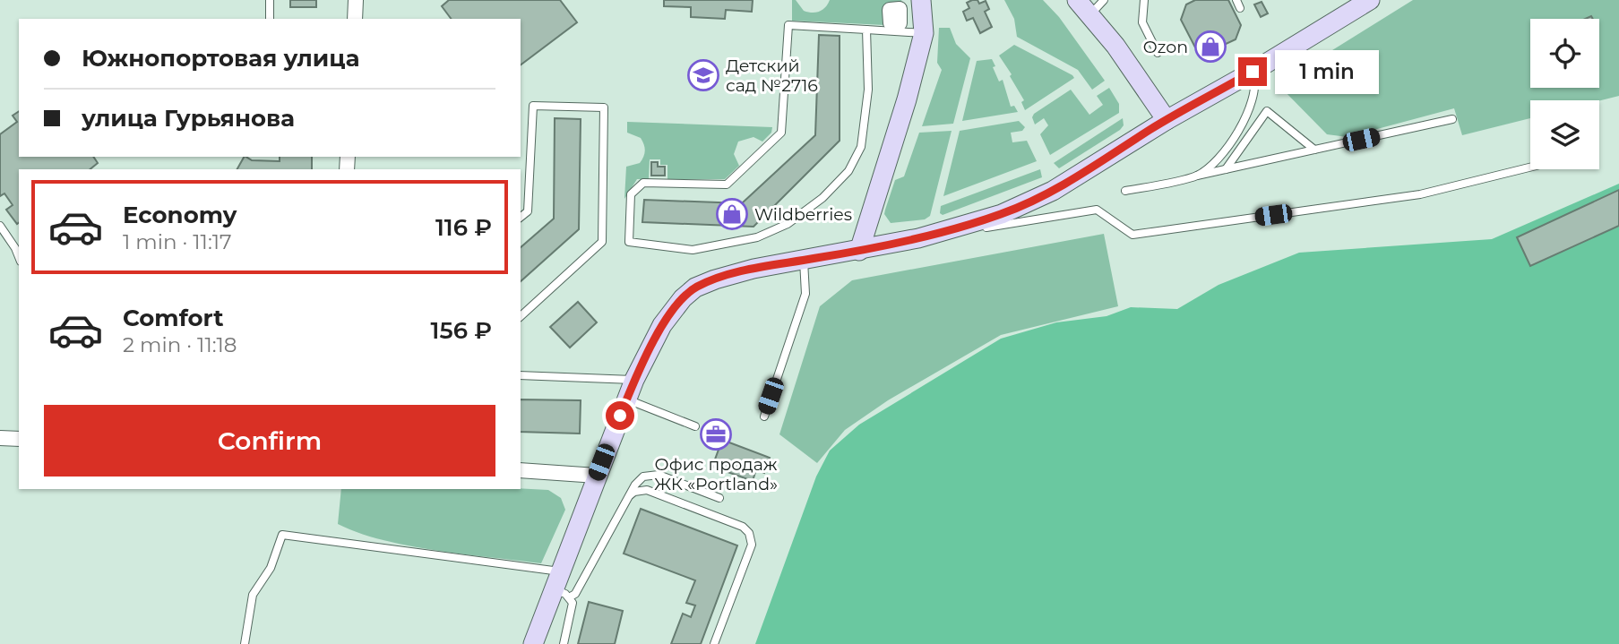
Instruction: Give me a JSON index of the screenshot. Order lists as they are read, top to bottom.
{
  "places": {
    "shop": ["Ozon", "Wildberries"],
    "school or university": ["Детский сад №2716"],
    "office": ["Офис продаж ЖК «Portland»"]
  },
  "page": {
    "banner": ["Южнопортовая улица", "улица Гурьянова"],
    "bubble": "1 min",
    "list": [
      {
        "name": "Economy",
        "note": "1 min · 11:17",
        "value": "116 ₽"
      },
      {
        "name": "Comfort",
        "note": "2 min · 11:18",
        "value": "156 ₽"
      }
    ],
    "buttons": "Confirm"
  }
}
